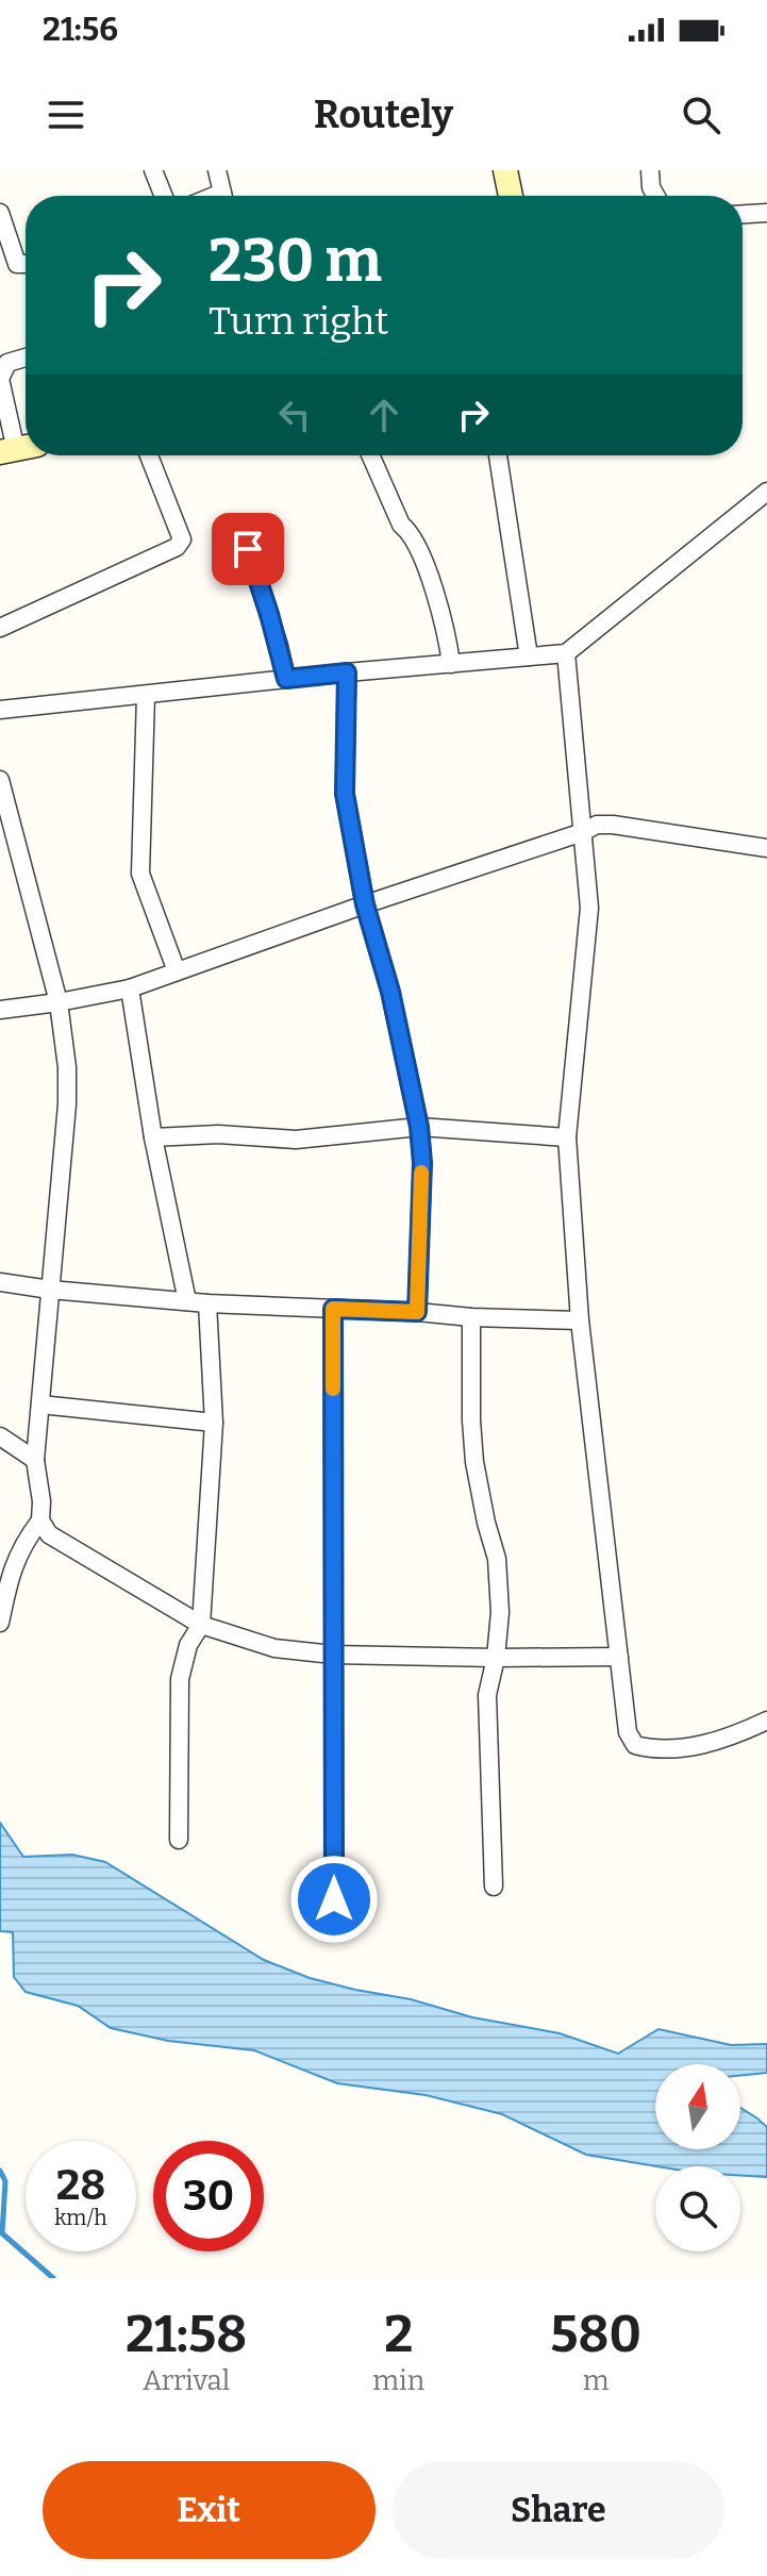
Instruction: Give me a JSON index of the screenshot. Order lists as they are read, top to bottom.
{
  "north": "top",
  "page": {
    "status": "21:56",
    "header": "Routely",
    "turn": ["230 m", "Turn right"],
    "speed": "28 km/h",
    "limit": "30",
    "eta": [
      "21:58",
      "Arrival",
      "2",
      "min",
      "580",
      "m"
    ],
    "buttons": ["Exit", "Share"]
  }
}
